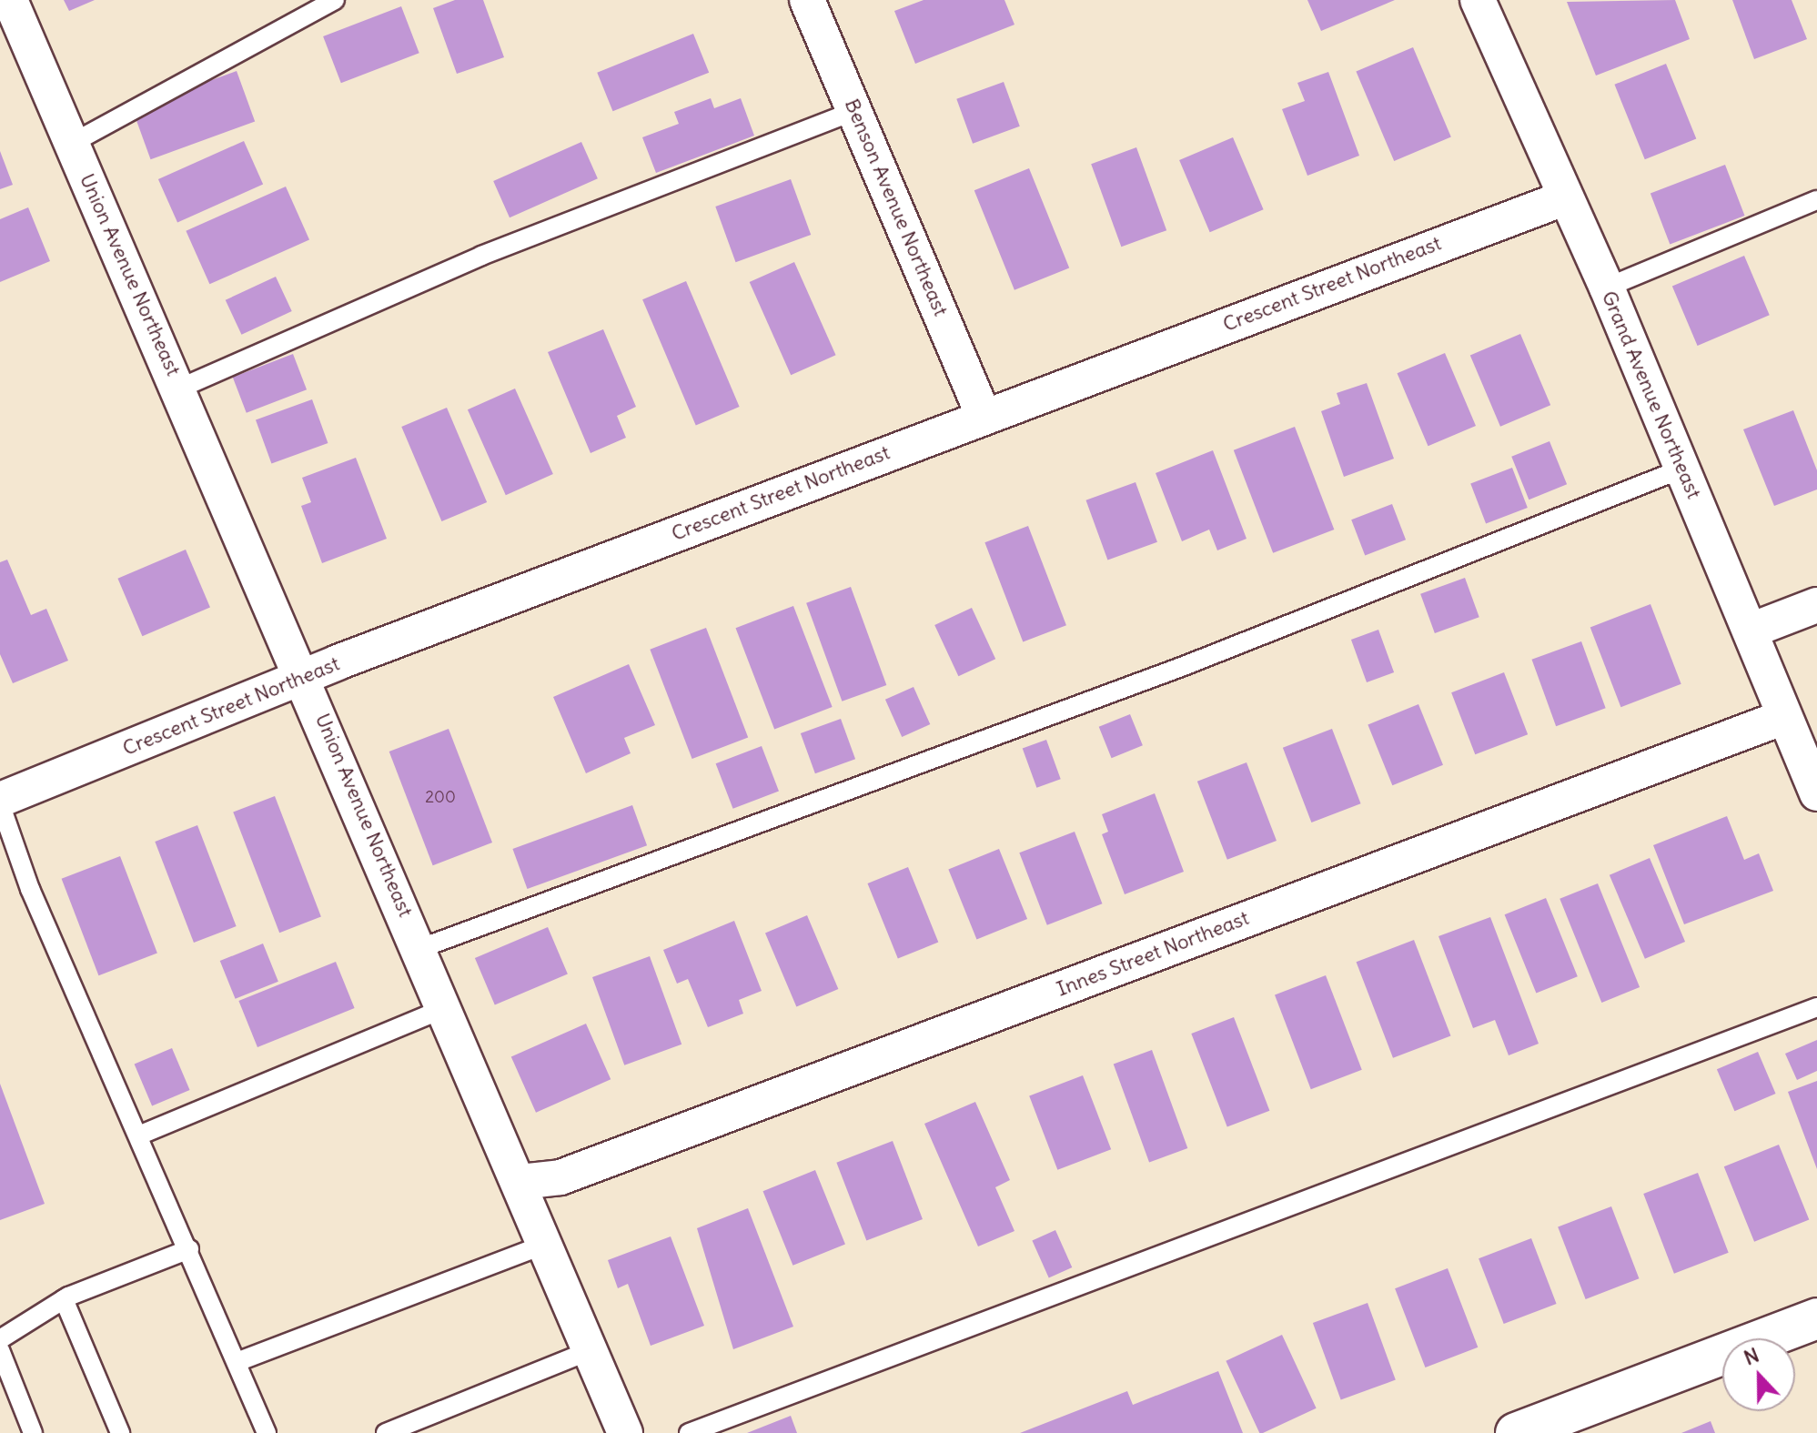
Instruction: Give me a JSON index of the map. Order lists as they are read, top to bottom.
{
  "streets": {
    "street": [
      "Benson Avenue Northeast",
      "Union Avenue Northeast",
      "Crescent Street Northeast",
      "Grand Avenue Northeast",
      "Innes Street Northeast"
    ]
  },
  "crossings": [
    ["Benson Avenue Northeast", "Crescent Street Northeast"],
    ["Union Avenue Northeast", "Crescent Street Northeast"],
    ["Union Avenue Northeast", "Innes Street Northeast"],
    ["Crescent Street Northeast", "Grand Avenue Northeast"],
    ["Grand Avenue Northeast", "Innes Street Northeast"]
  ],
  "house_numbers": ["200"],
  "north": "top"
}
